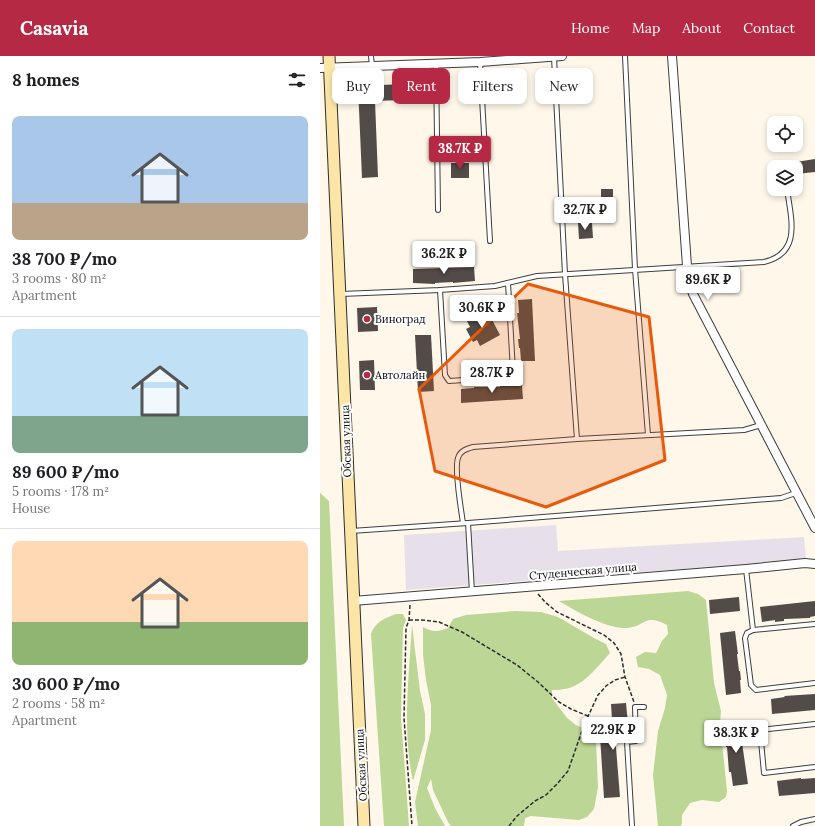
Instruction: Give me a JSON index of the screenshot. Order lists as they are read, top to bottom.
{
  "streets": {
    "street": ["Обская улица", "Студенческая улица"]
  },
  "crossings": [
    ["Обская улица", "Студенческая улица"]
  ],
  "places": ["Виноград", "Автолайн"],
  "page": {
    "header": "Casavia",
    "nav": [
      "Home",
      "Map",
      "About",
      "Contact"
    ],
    "heading": "8 homes",
    "chip": [
      "Buy",
      "Rent",
      "Filters",
      "New"
    ],
    "list": [
      {
        "name": "38 700 ₽/mo",
        "note": "3 rooms · 80 m² · Apartment"
      },
      {
        "name": "89 600 ₽/mo",
        "note": "5 rooms · 178 m² · House"
      },
      {
        "name": "30 600 ₽/mo",
        "note": "2 rooms · 58 m² · Apartment"
      }
    ],
    "price": [
      "38.7K ₽",
      "32.7K ₽",
      "36.2K ₽",
      "89.6K ₽",
      "30.6K ₽",
      "28.7K ₽",
      "22.9K ₽",
      "38.3K ₽"
    ]
  }
}
